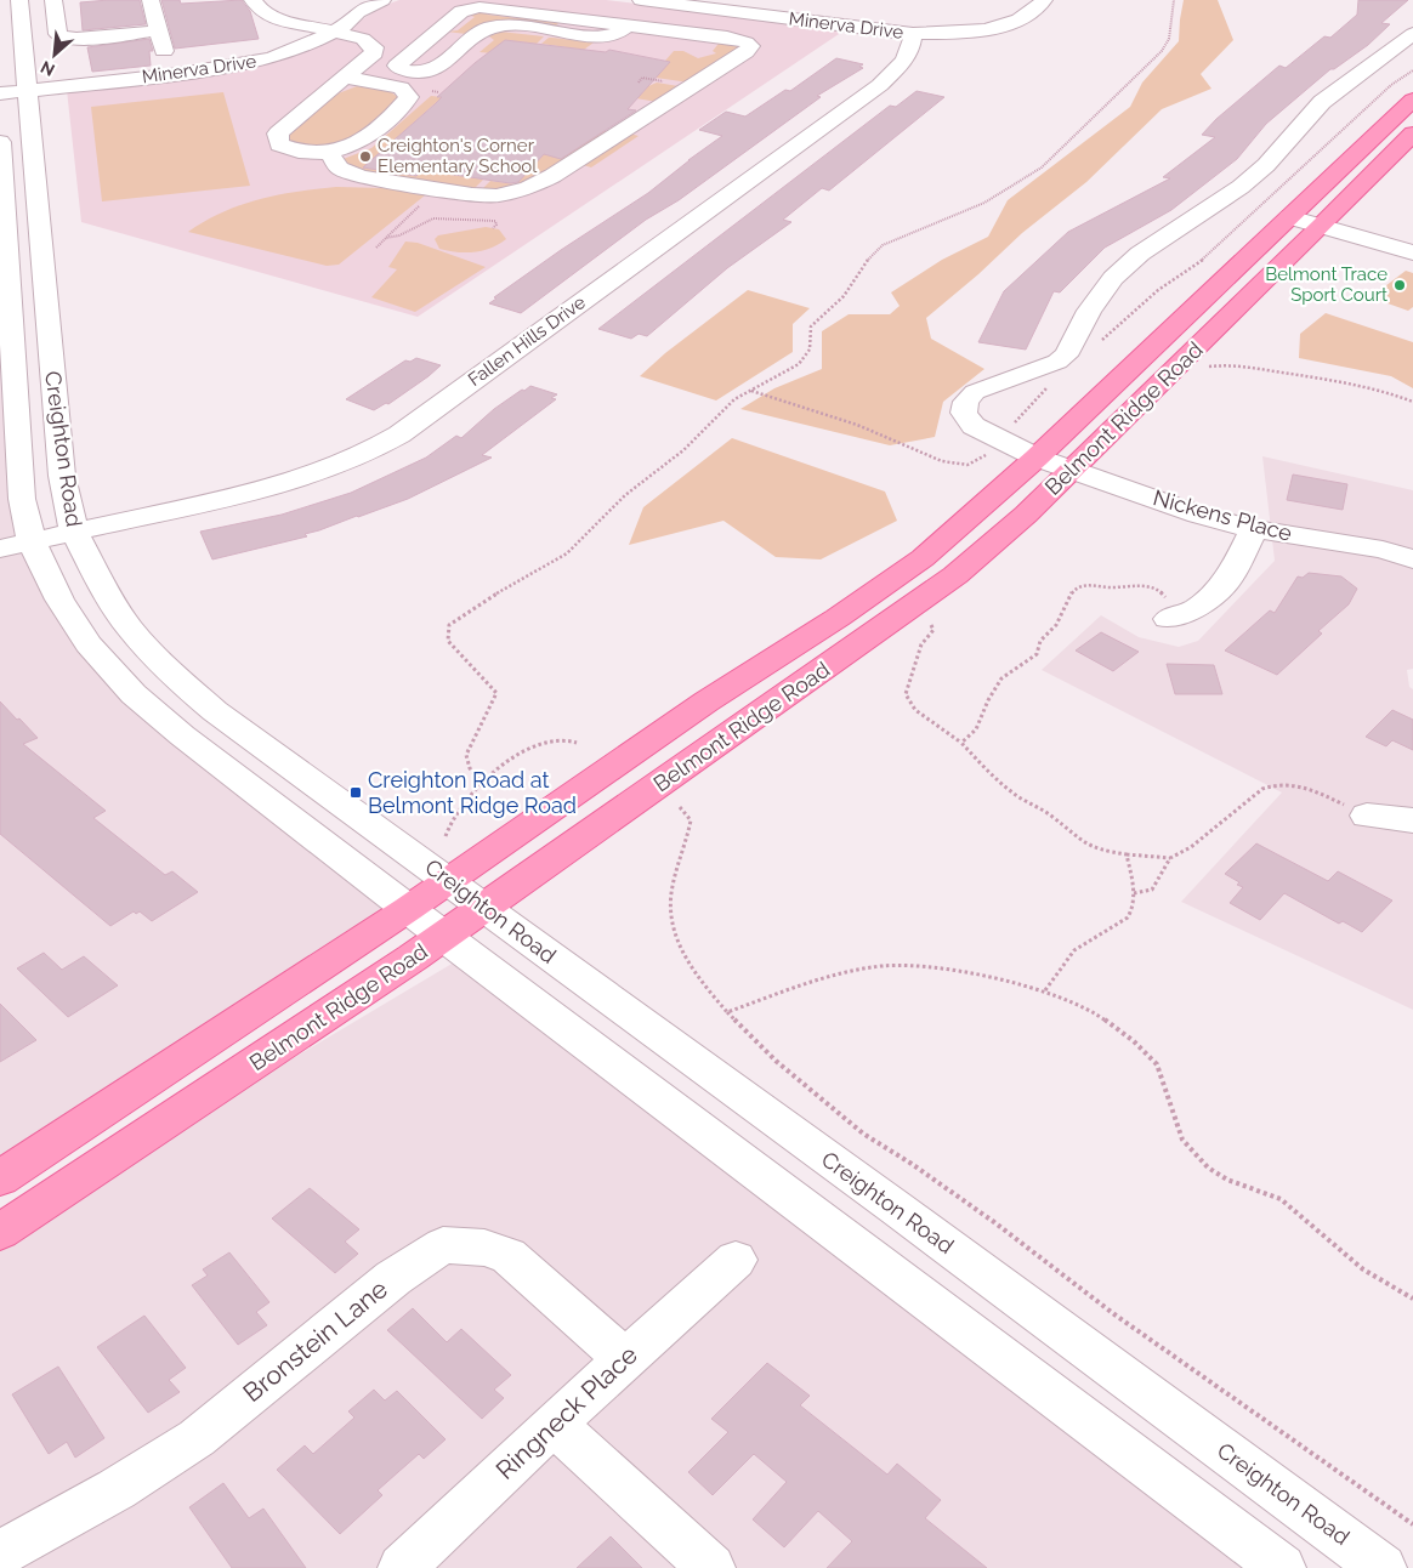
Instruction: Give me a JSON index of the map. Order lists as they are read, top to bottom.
{
  "streets": {
    "main road": ["Belmont Ridge Road"],
    "street": [
      "Minerva Drive",
      "Fallen Hills Drive",
      "Creighton Road",
      "Nickens Place",
      "Bronstein Lane",
      "Ringneck Place"
    ]
  },
  "crossings": [
    ["Minerva Drive", "Fallen Hills Drive"],
    ["Minerva Drive", "Creighton Road"],
    ["Fallen Hills Drive", "Creighton Road"],
    ["Belmont Ridge Road", "Creighton Road"],
    ["Belmont Ridge Road", "Nickens Place"],
    ["Bronstein Lane", "Ringneck Place"]
  ],
  "places": {
    "other": ["Creighton's Corner Elementary School", "Belmont Trace Sport Court"],
    "transit": ["Creighton Road at Belmont Ridge Road"]
  },
  "north": "bottom left"
}
